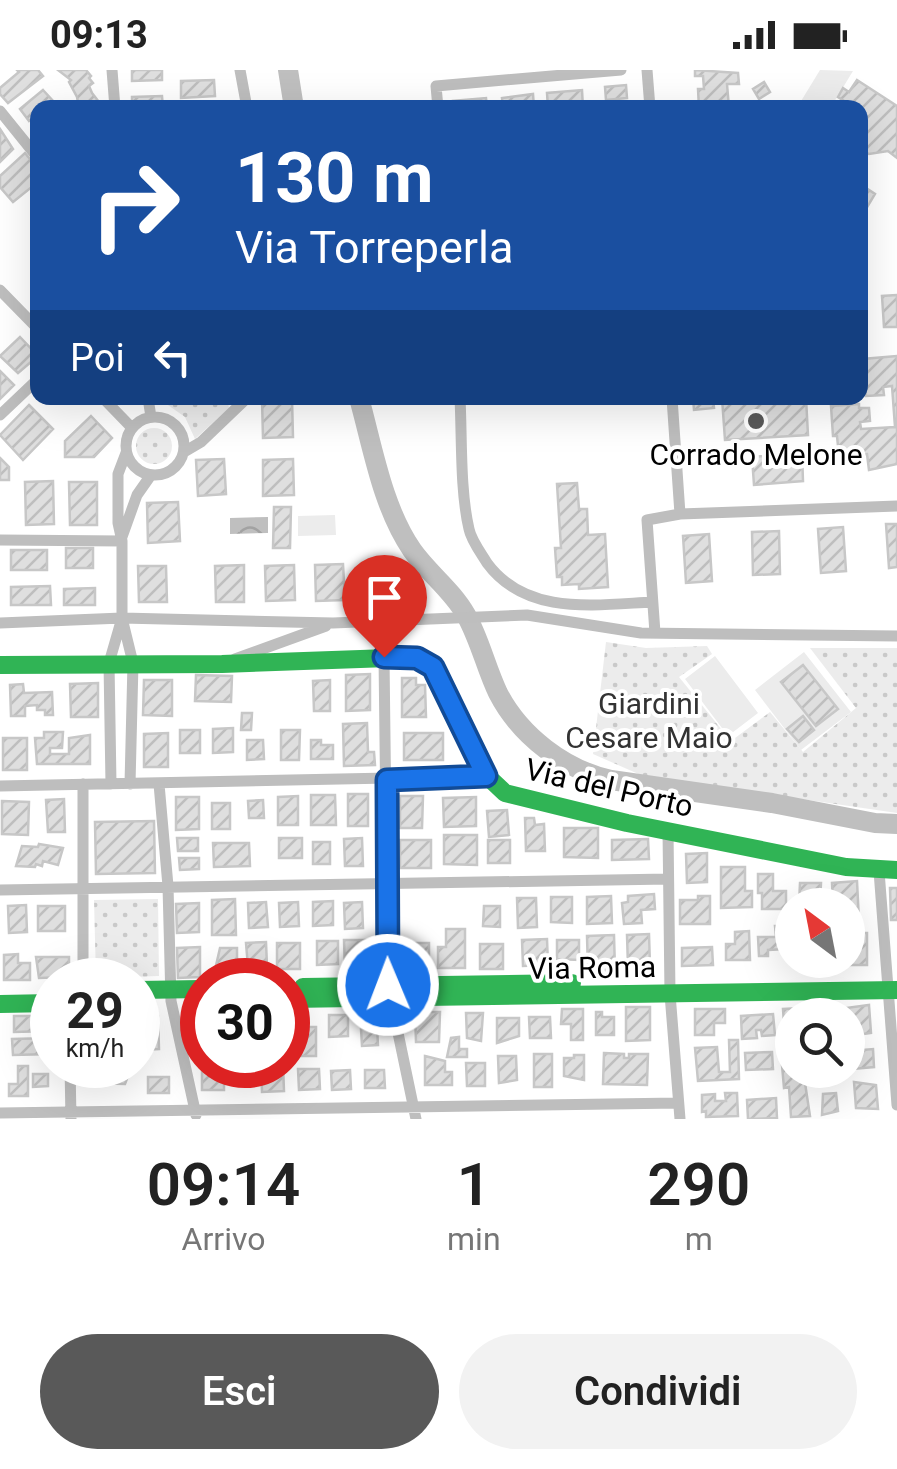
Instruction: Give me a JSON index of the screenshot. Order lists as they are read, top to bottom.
{
  "streets": {
    "street": ["Via del Porto", "Via Roma"]
  },
  "parks": ["Giardini Cesare Maio"],
  "places": ["Corrado Melone"],
  "north": "top left",
  "page": {
    "status": "09:13",
    "turn": ["130 m", "Via Torreperla"],
    "then": "Poi",
    "speed": "29 km/h",
    "limit": "30",
    "eta": [
      "09:14",
      "Arrivo",
      "1",
      "min",
      "290",
      "m"
    ],
    "buttons": ["Esci", "Condividi"]
  }
}
